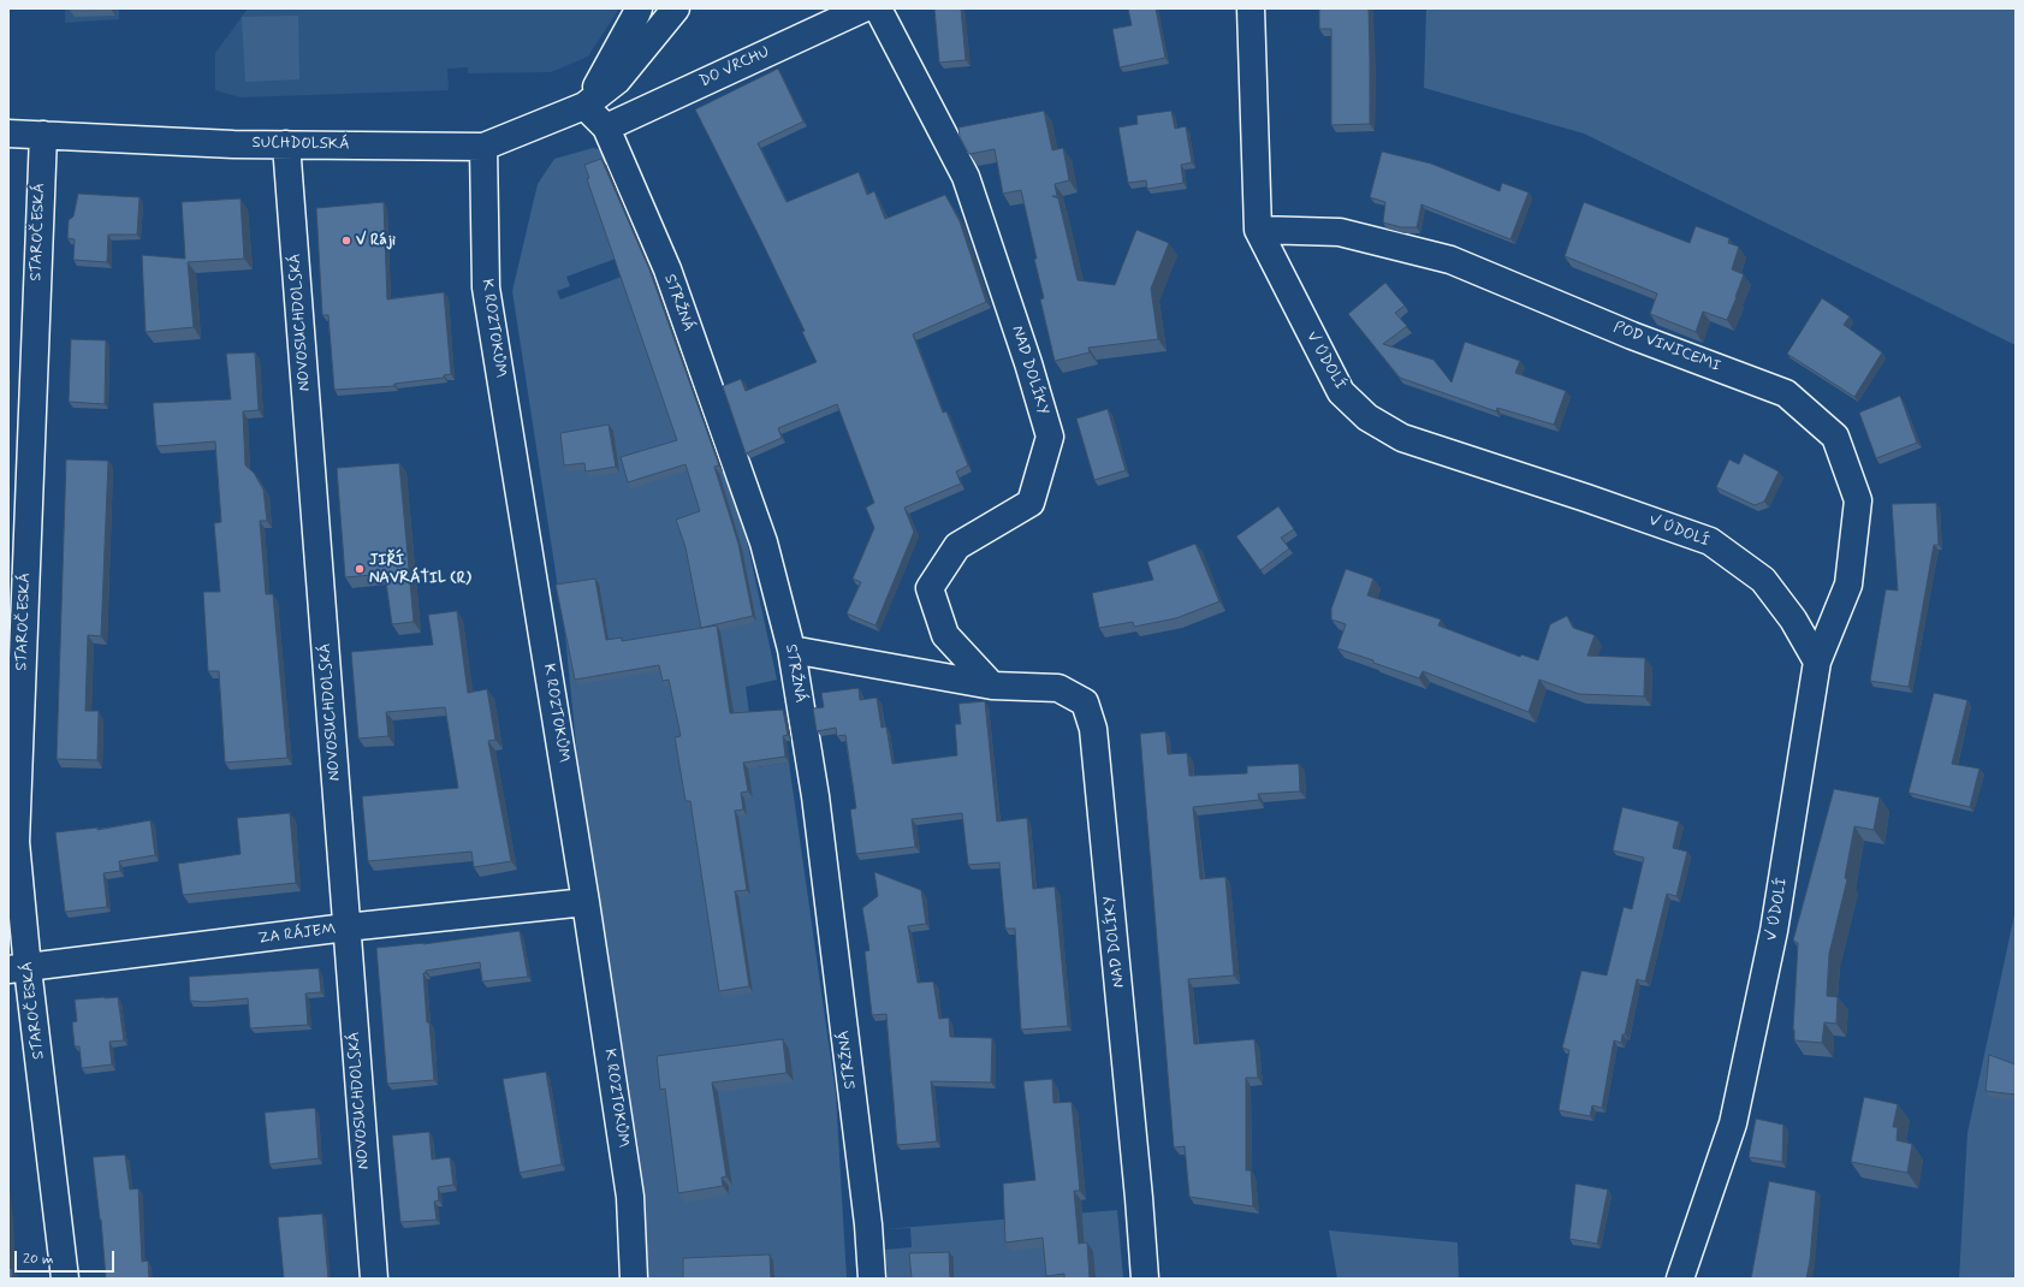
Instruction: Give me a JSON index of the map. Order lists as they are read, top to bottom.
{
  "streets": {
    "street": [
      "DO VRCHU",
      "SUCHDOLSKÁ",
      "STAROČESKÁ",
      "STRŽNÁ",
      "NOVOSUCHDOLSKÁ",
      "K ROZTOKŮM",
      "POD VINICEMI",
      "V ÚDOLÍ",
      "NAD DOLÍKY",
      "ZA RÁJEM"
    ]
  },
  "crossings": [
    ["DO VRCHU", "STRŽNÁ"],
    ["SUCHDOLSKÁ", "STAROČESKÁ"],
    ["SUCHDOLSKÁ", "STRŽNÁ"],
    ["SUCHDOLSKÁ", "NOVOSUCHDOLSKÁ"],
    ["SUCHDOLSKÁ", "K ROZTOKŮM"],
    ["STAROČESKÁ", "ZA RÁJEM"],
    ["STRŽNÁ", "NAD DOLÍKY"],
    ["NOVOSUCHDOLSKÁ", "ZA RÁJEM"],
    ["K ROZTOKŮM", "ZA RÁJEM"],
    ["POD VINICEMI", "V ÚDOLÍ"]
  ],
  "places": ["V Ráji", "JIŘÍ NAVRÁTIL (R)"],
  "scale_bar": "20 m"
}
